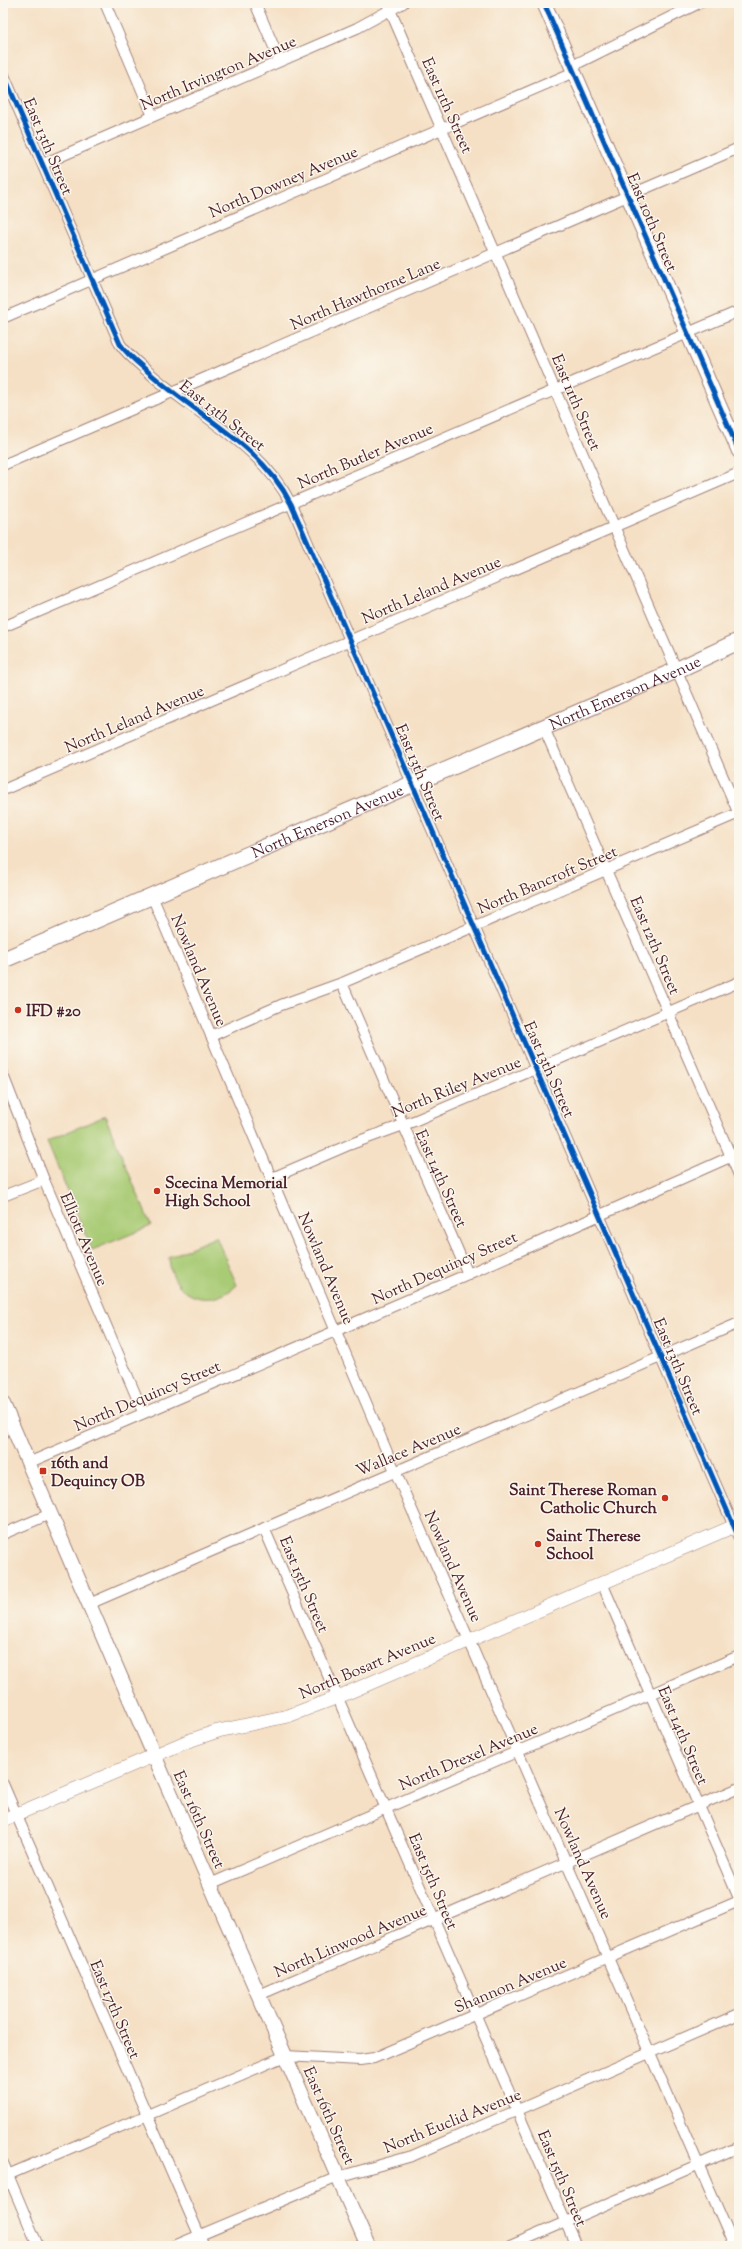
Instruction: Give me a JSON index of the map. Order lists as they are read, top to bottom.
{
  "streets": {
    "main road": ["East 10th Street", "North Emerson Avenue", "East 16th Street"],
    "street": [
      "North Irvington Avenue",
      "East 11th Street",
      "East 13th Street",
      "North Downey Avenue",
      "North Hawthorne Lane",
      "North Butler Avenue",
      "North Leland Avenue",
      "North Bancroft Street",
      "East 12th Street",
      "Nowland Avenue",
      "North Riley Avenue",
      "East 14th Street",
      "Elliott Avenue",
      "North Dequincy Street",
      "Wallace Avenue",
      "East 15th Street",
      "North Bosart Avenue",
      "North Drexel Avenue",
      "North Linwood Avenue",
      "Shannon Avenue",
      "East 17th Street",
      "North Euclid Avenue"
    ]
  },
  "crossings": [
    ["North Irvington Avenue", "East 11th Street"],
    ["North Irvington Avenue", "East 13th Street"],
    ["East 11th Street", "North Downey Avenue"],
    ["East 11th Street", "North Hawthorne Lane"],
    ["East 11th Street", "North Butler Avenue"],
    ["East 11th Street", "North Leland Avenue"],
    ["East 11th Street", "North Emerson Avenue"],
    ["East 11th Street", "North Bancroft Street"],
    ["East 13th Street", "North Downey Avenue"],
    ["East 13th Street", "North Hawthorne Lane"],
    ["East 13th Street", "North Butler Avenue"],
    ["East 13th Street", "North Leland Avenue"],
    ["East 13th Street", "North Emerson Avenue"],
    ["East 13th Street", "North Bancroft Street"],
    ["East 13th Street", "North Riley Avenue"],
    ["East 13th Street", "North Dequincy Street"],
    ["East 13th Street", "Wallace Avenue"],
    ["East 13th Street", "North Bosart Avenue"],
    ["North Downey Avenue", "East 10th Street"],
    ["East 10th Street", "North Hawthorne Lane"],
    ["East 10th Street", "North Butler Avenue"],
    ["North Emerson Avenue", "East 12th Street"],
    ["North Emerson Avenue", "Nowland Avenue"],
    ["North Bancroft Street", "East 12th Street"],
    ["North Bancroft Street", "Nowland Avenue"],
    ["North Bancroft Street", "East 14th Street"],
    ["East 12th Street", "North Riley Avenue"],
    ["East 12th Street", "North Dequincy Street"],
    ["Nowland Avenue", "North Riley Avenue"],
    ["Nowland Avenue", "North Dequincy Street"],
    ["Nowland Avenue", "Wallace Avenue"],
    ["Nowland Avenue", "North Bosart Avenue"],
    ["Nowland Avenue", "North Drexel Avenue"],
    ["Nowland Avenue", "North Linwood Avenue"],
    ["Nowland Avenue", "Shannon Avenue"],
    ["Nowland Avenue", "North Euclid Avenue"],
    ["North Riley Avenue", "East 14th Street"],
    ["East 14th Street", "North Dequincy Street"],
    ["East 14th Street", "North Bosart Avenue"],
    ["East 14th Street", "North Drexel Avenue"],
    ["East 14th Street", "North Linwood Avenue"],
    ["Elliott Avenue", "North Dequincy Street"],
    ["North Dequincy Street", "East 16th Street"],
    ["Wallace Avenue", "East 15th Street"],
    ["Wallace Avenue", "East 16th Street"],
    ["East 15th Street", "North Bosart Avenue"],
    ["East 15th Street", "North Drexel Avenue"],
    ["East 15th Street", "North Linwood Avenue"],
    ["East 15th Street", "Shannon Avenue"],
    ["East 15th Street", "North Euclid Avenue"],
    ["North Bosart Avenue", "East 16th Street"],
    ["North Bosart Avenue", "East 17th Street"],
    ["North Drexel Avenue", "East 16th Street"],
    ["East 16th Street", "North Linwood Avenue"],
    ["East 16th Street", "Shannon Avenue"],
    ["East 16th Street", "North Euclid Avenue"],
    ["East 17th Street", "North Euclid Avenue"]
  ],
  "places": {
    "other": [
      "IFD #20",
      "Scecina Memorial High School",
      "Saint Therese Roman Catholic Church",
      "Saint Therese School"
    ],
    "transit": ["16th and Dequincy OB"]
  }
}
